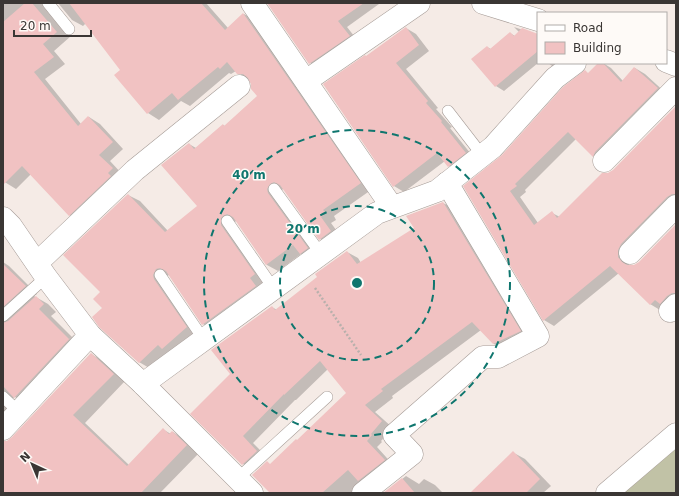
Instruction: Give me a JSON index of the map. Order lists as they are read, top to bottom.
{
  "legend": ["Road", "Building"],
  "scale_bar": "20 m",
  "north": "top left",
  "rings": ["40 m", "20 m"]
}
